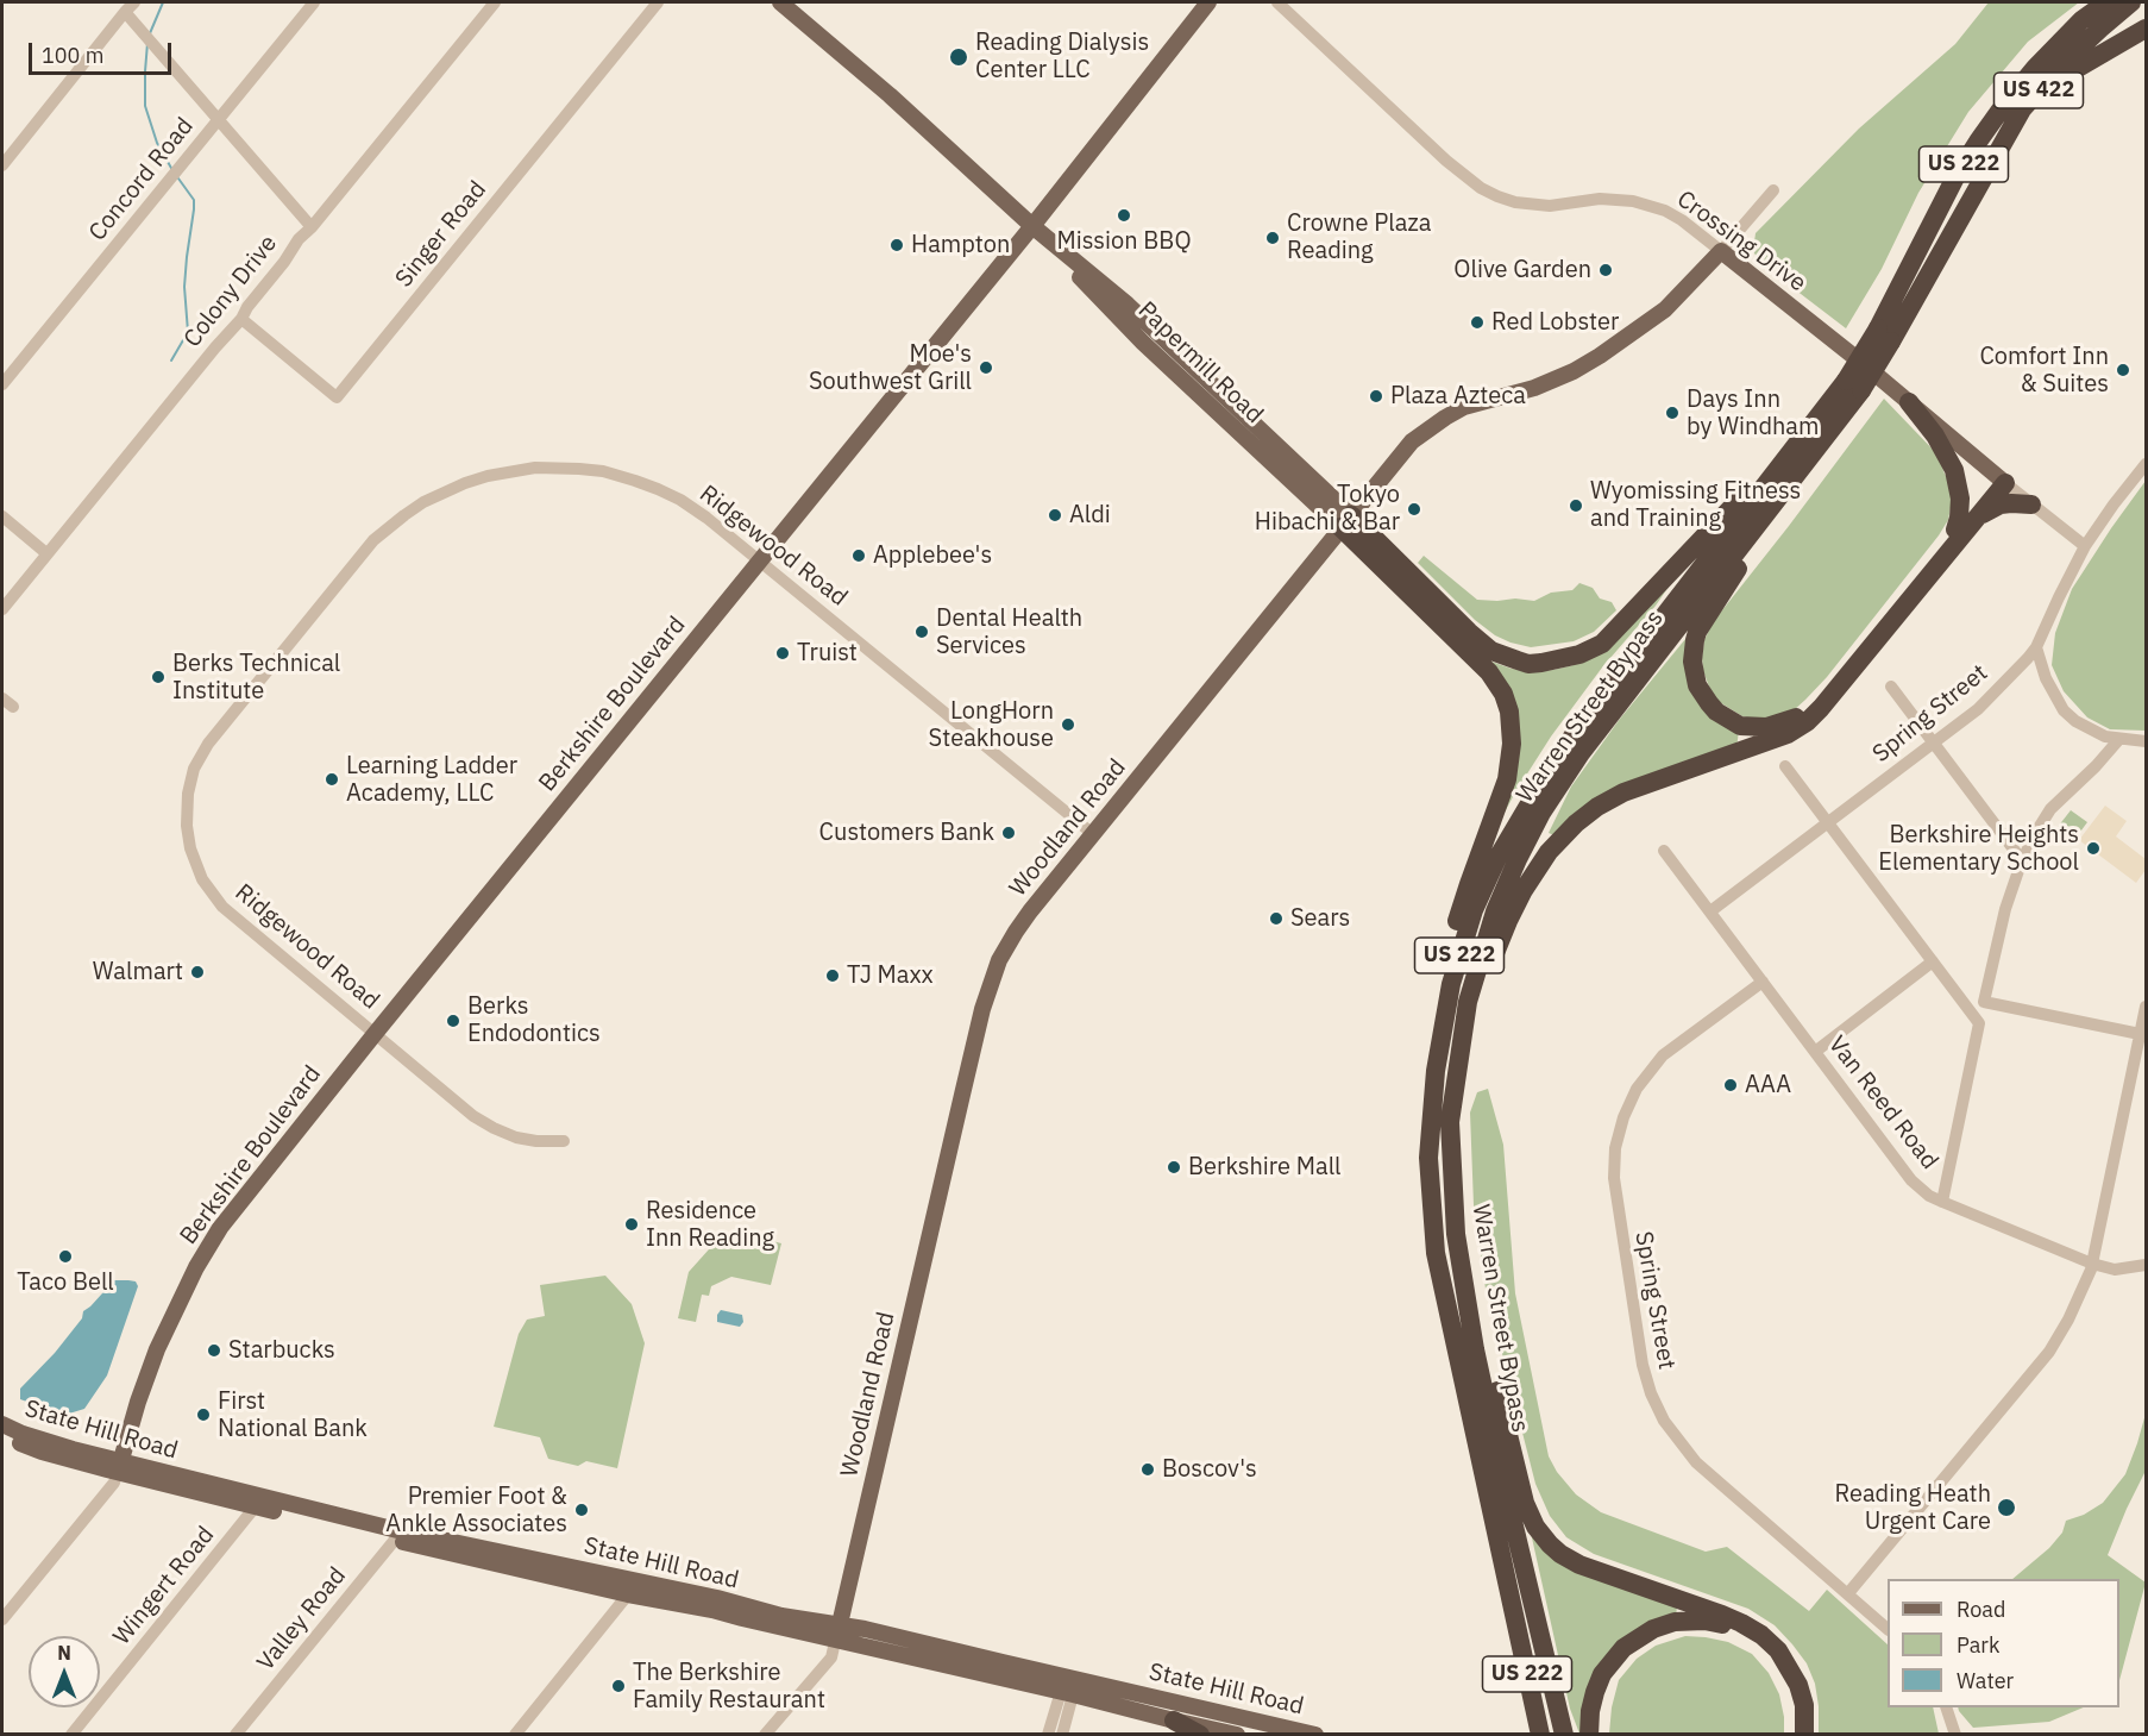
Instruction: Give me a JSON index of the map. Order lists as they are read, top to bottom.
{
  "streets": {
    "highway": ["US 422", "US 222", "Warren Street Bypass"],
    "main road": [
      "Crossing Drive",
      "Papermill Road",
      "Berkshire Boulevard",
      "Woodland Road",
      "State Hill Road"
    ],
    "street": [
      "Concord Road",
      "Singer Road",
      "Colony Drive",
      "Ridgewood Road",
      "Spring Street",
      "Van Reed Road",
      "Wingert Road",
      "Valley Road"
    ]
  },
  "crossings": [
    ["US 222", "Warren Street Bypass"],
    ["Singer Road", "Colony Drive"],
    ["Crossing Drive", "Spring Street"],
    ["Crossing Drive", "Woodland Road"],
    ["Papermill Road", "Berkshire Boulevard"],
    ["Papermill Road", "Woodland Road"],
    ["Ridgewood Road", "Berkshire Boulevard"],
    ["Ridgewood Road", "Woodland Road"],
    ["Berkshire Boulevard", "State Hill Road"],
    ["Spring Street", "Van Reed Road"],
    ["Woodland Road", "State Hill Road"],
    ["State Hill Road", "Wingert Road"],
    ["State Hill Road", "Valley Road"]
  ],
  "places": [
    "Reading Dialysis Center LLC",
    "Mission BBQ",
    "Crowne Plaza Reading",
    "Hampton",
    "Olive Garden",
    "Red Lobster",
    "Moe's Southwest Grill",
    "Comfort Inn & Suites",
    "Plaza Azteca",
    "Days Inn by Windham",
    "Wyomissing Fitness and Training",
    "Tokyo Hibachi & Bar",
    "Aldi",
    "Applebee's",
    "Dental Health Services",
    "Truist",
    "Berks Technical Institute",
    "LongHorn Steakhouse",
    "Learning Ladder Academy, LLC",
    "Customers Bank",
    "Berkshire Heights Elementary School",
    "Sears",
    "Walmart",
    "TJ Maxx",
    "Berks Endodontics",
    "AAA",
    "Berkshire Mall",
    "Residence Inn Reading",
    "Taco Bell",
    "Starbucks",
    "First National Bank",
    "Boscov's",
    "Reading Heath Urgent Care",
    "Premier Foot & Ankle Associates",
    "The Berkshire Family Restaurant"
  ],
  "legend": ["Road", "Park", "Water"],
  "scale_bar": "100 m",
  "north": "top"
}
